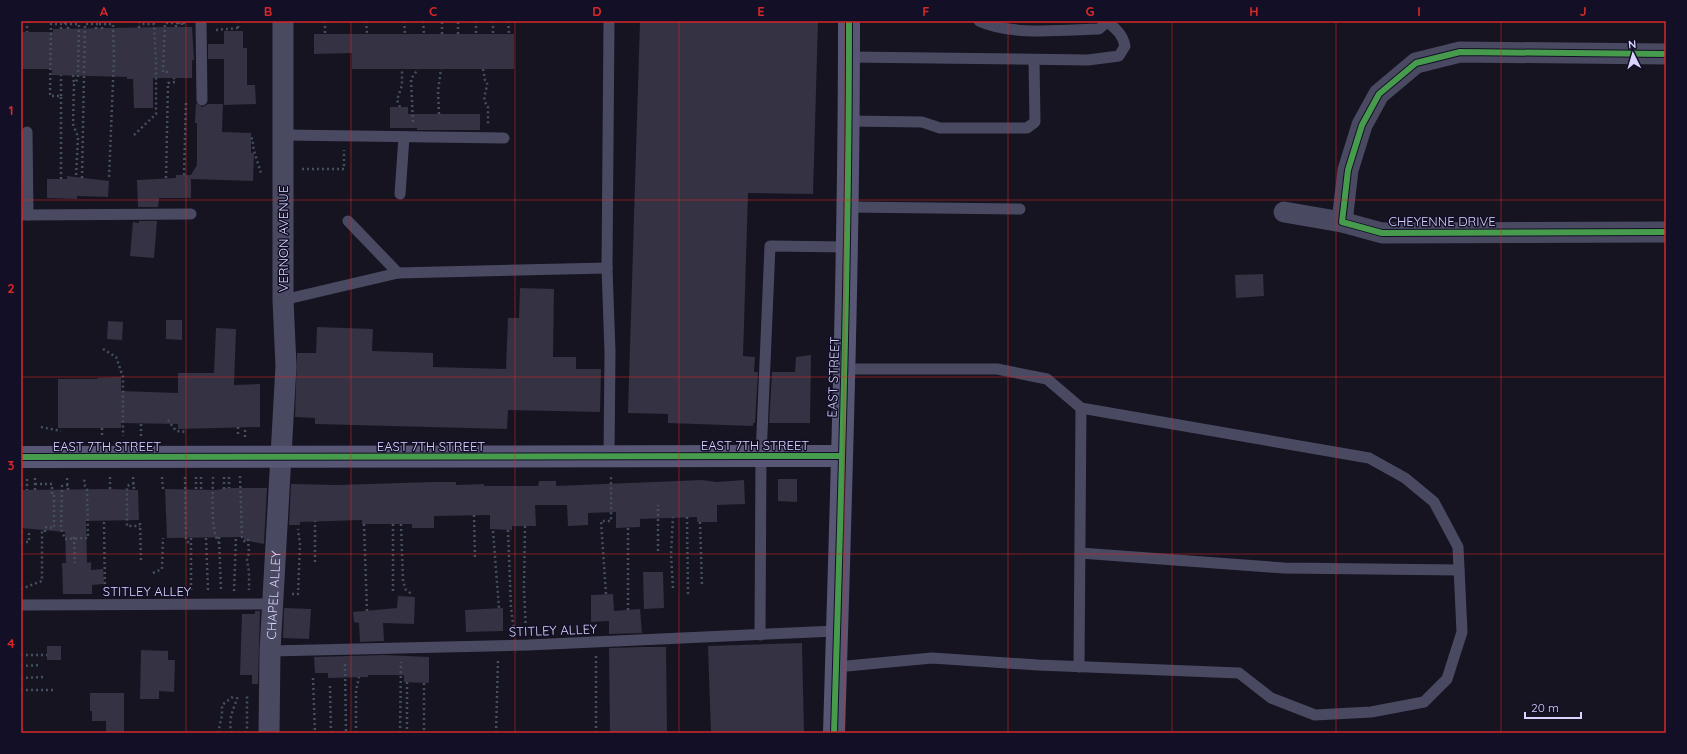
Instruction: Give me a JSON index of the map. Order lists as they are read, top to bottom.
{
  "streets": {
    "main road": ["EAST STREET", "EAST 7TH STREET"],
    "street": ["CHEYENNE DRIVE", "VERNON AVENUE", "CHAPEL ALLEY"],
    "lane": ["STITLEY ALLEY"]
  },
  "crossings": [
    ["VERNON AVENUE", "EAST 7TH STREET"],
    ["VERNON AVENUE", "CHAPEL ALLEY"],
    ["EAST STREET", "EAST 7TH STREET"],
    ["EAST STREET", "STITLEY ALLEY"],
    ["EAST 7TH STREET", "CHAPEL ALLEY"],
    ["STITLEY ALLEY", "CHAPEL ALLEY"]
  ],
  "scale_bar": "20 m",
  "north": "top",
  "grid": {
    "columns": [
      "A",
      "B",
      "C",
      "D",
      "E",
      "F",
      "G",
      "H",
      "I",
      "J"
    ],
    "rows": [
      "1",
      "2",
      "3",
      "4"
    ]
  }
}
